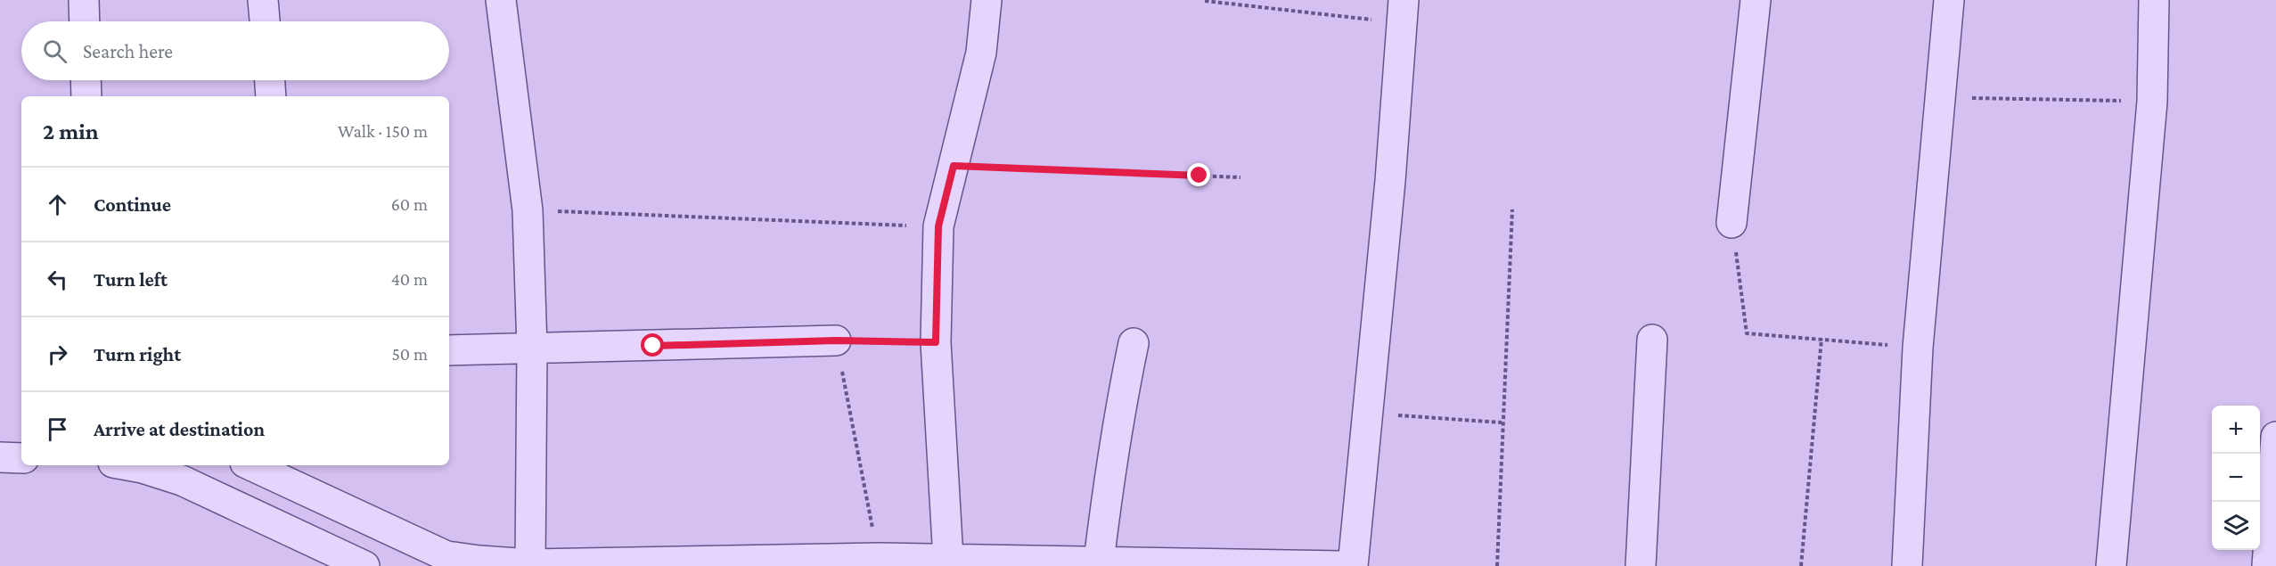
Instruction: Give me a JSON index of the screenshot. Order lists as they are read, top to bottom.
{
  "page": {
    "search": "Search here",
    "heading": ["2 min", "Walk · 150 m"],
    "list": [
      ["Continue", "60 m"],
      ["Turn left", "40 m"],
      ["Turn right", "50 m"],
      "Arrive at destination"
    ],
    "map_buttons": ["+", "−"]
  }
}
